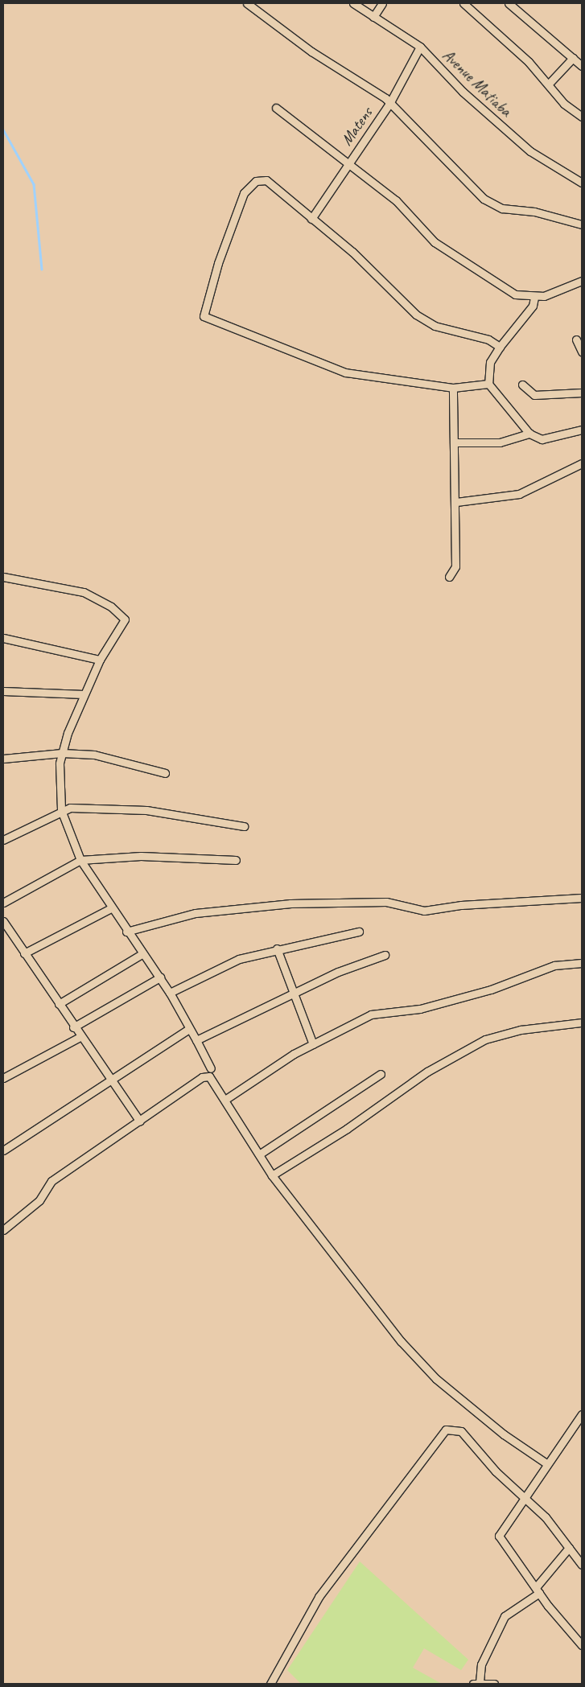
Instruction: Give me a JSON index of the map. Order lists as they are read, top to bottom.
{
  "streets": {
    "street": ["Avenue Matiaba", "Matens"]
  },
  "crossings": [
    ["Avenue Matiaba", "Matens"]
  ]
}
